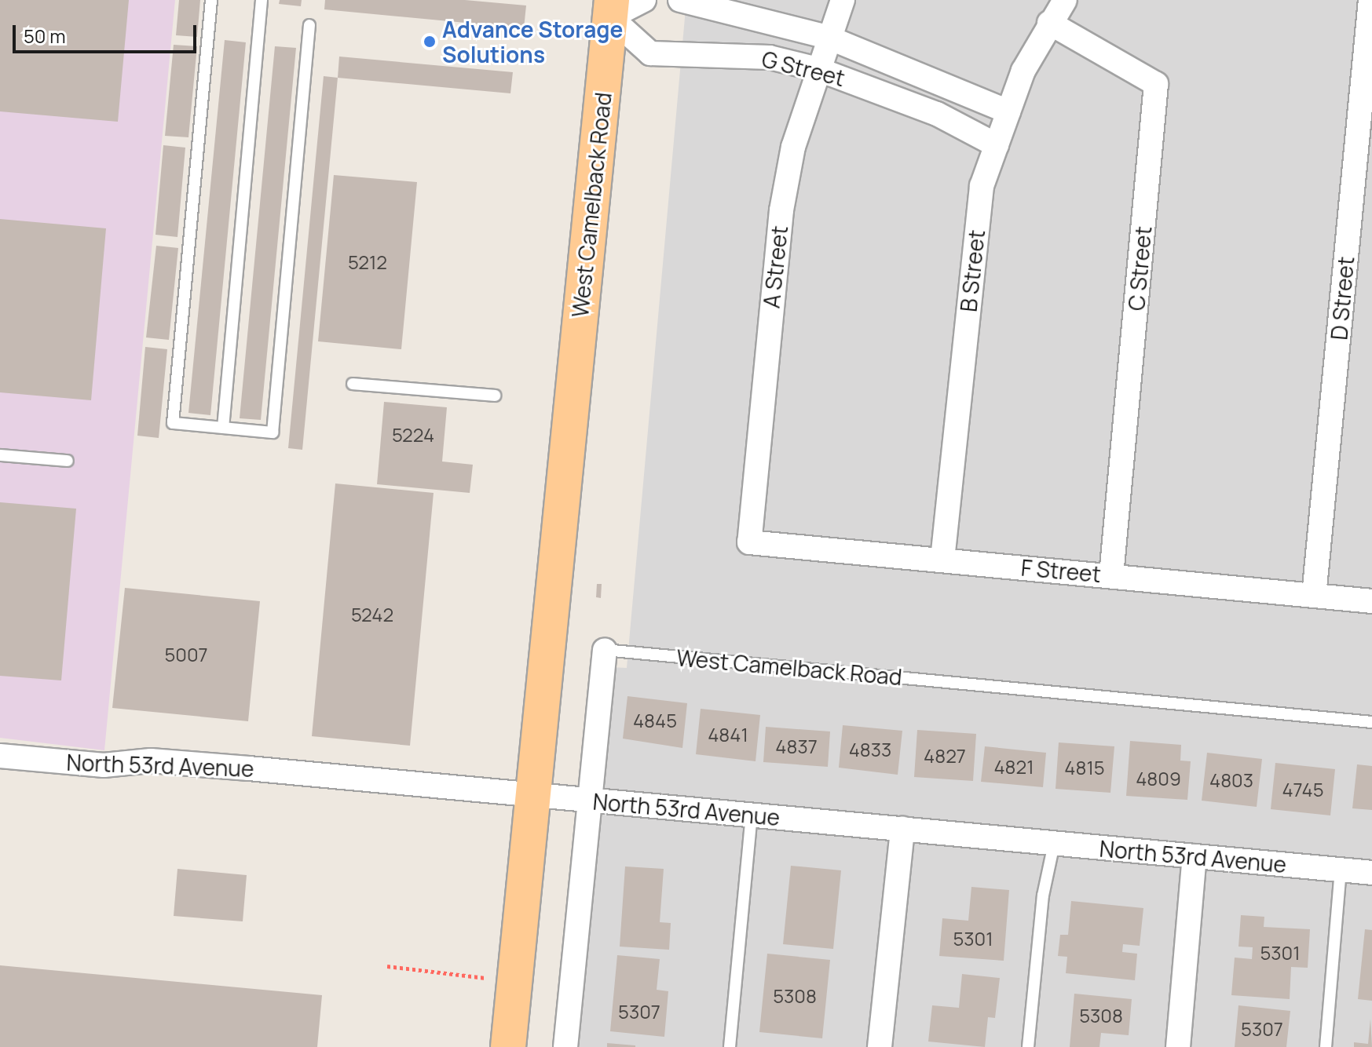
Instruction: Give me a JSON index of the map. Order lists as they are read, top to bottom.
{
  "streets": {
    "main road": ["West Camelback Road"],
    "street": [
      "G Street",
      "A Street",
      "C Street",
      "B Street",
      "D Street",
      "F Street",
      "North 53rd Avenue"
    ]
  },
  "crossings": [
    ["G Street", "West Camelback Road"],
    ["G Street", "A Street"],
    ["G Street", "B Street"],
    ["West Camelback Road", "North 53rd Avenue"],
    ["A Street", "F Street"],
    ["C Street", "B Street"],
    ["C Street", "F Street"],
    ["B Street", "F Street"],
    ["D Street", "F Street"]
  ],
  "places": ["Advance Storage Solutions"],
  "house_numbers": [
    "5212",
    "5224",
    "5242",
    "5007",
    "4845",
    "4841",
    "4837",
    "4833",
    "4827",
    "4821",
    "4815",
    "4809",
    "4803",
    "4745",
    "5301",
    "5301",
    "5308",
    "5307",
    "5308",
    "5307"
  ],
  "scale_bar": "50 m"
}
